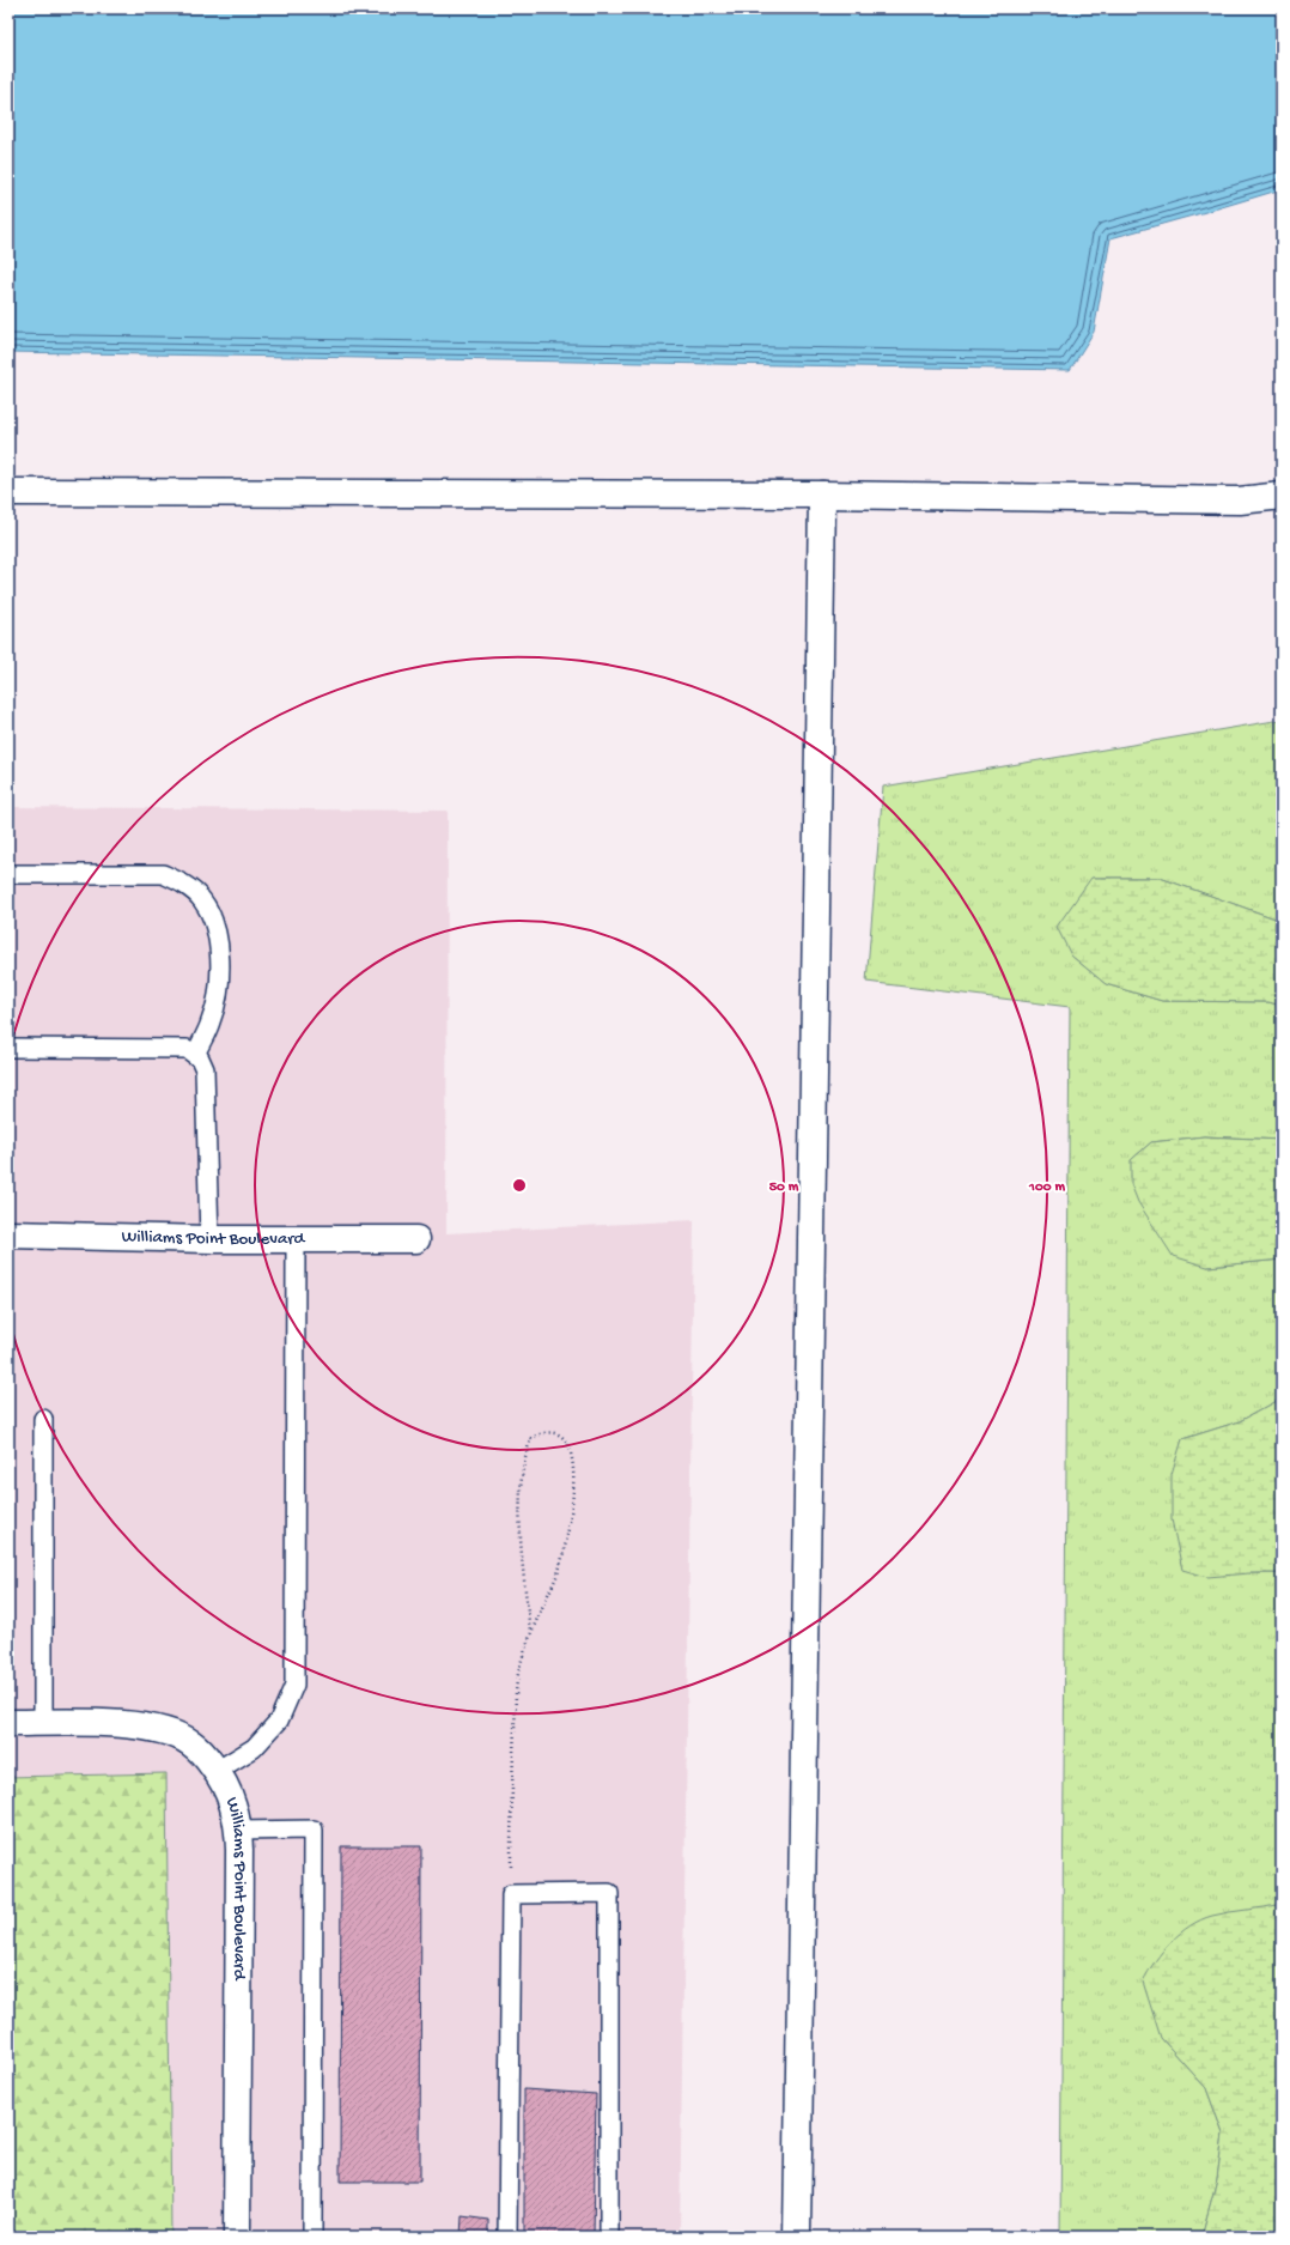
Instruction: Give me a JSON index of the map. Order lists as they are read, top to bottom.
{
  "streets": {
    "street": ["Williams Point Boulevard"]
  },
  "rings": ["50 m", "100 m"]
}
